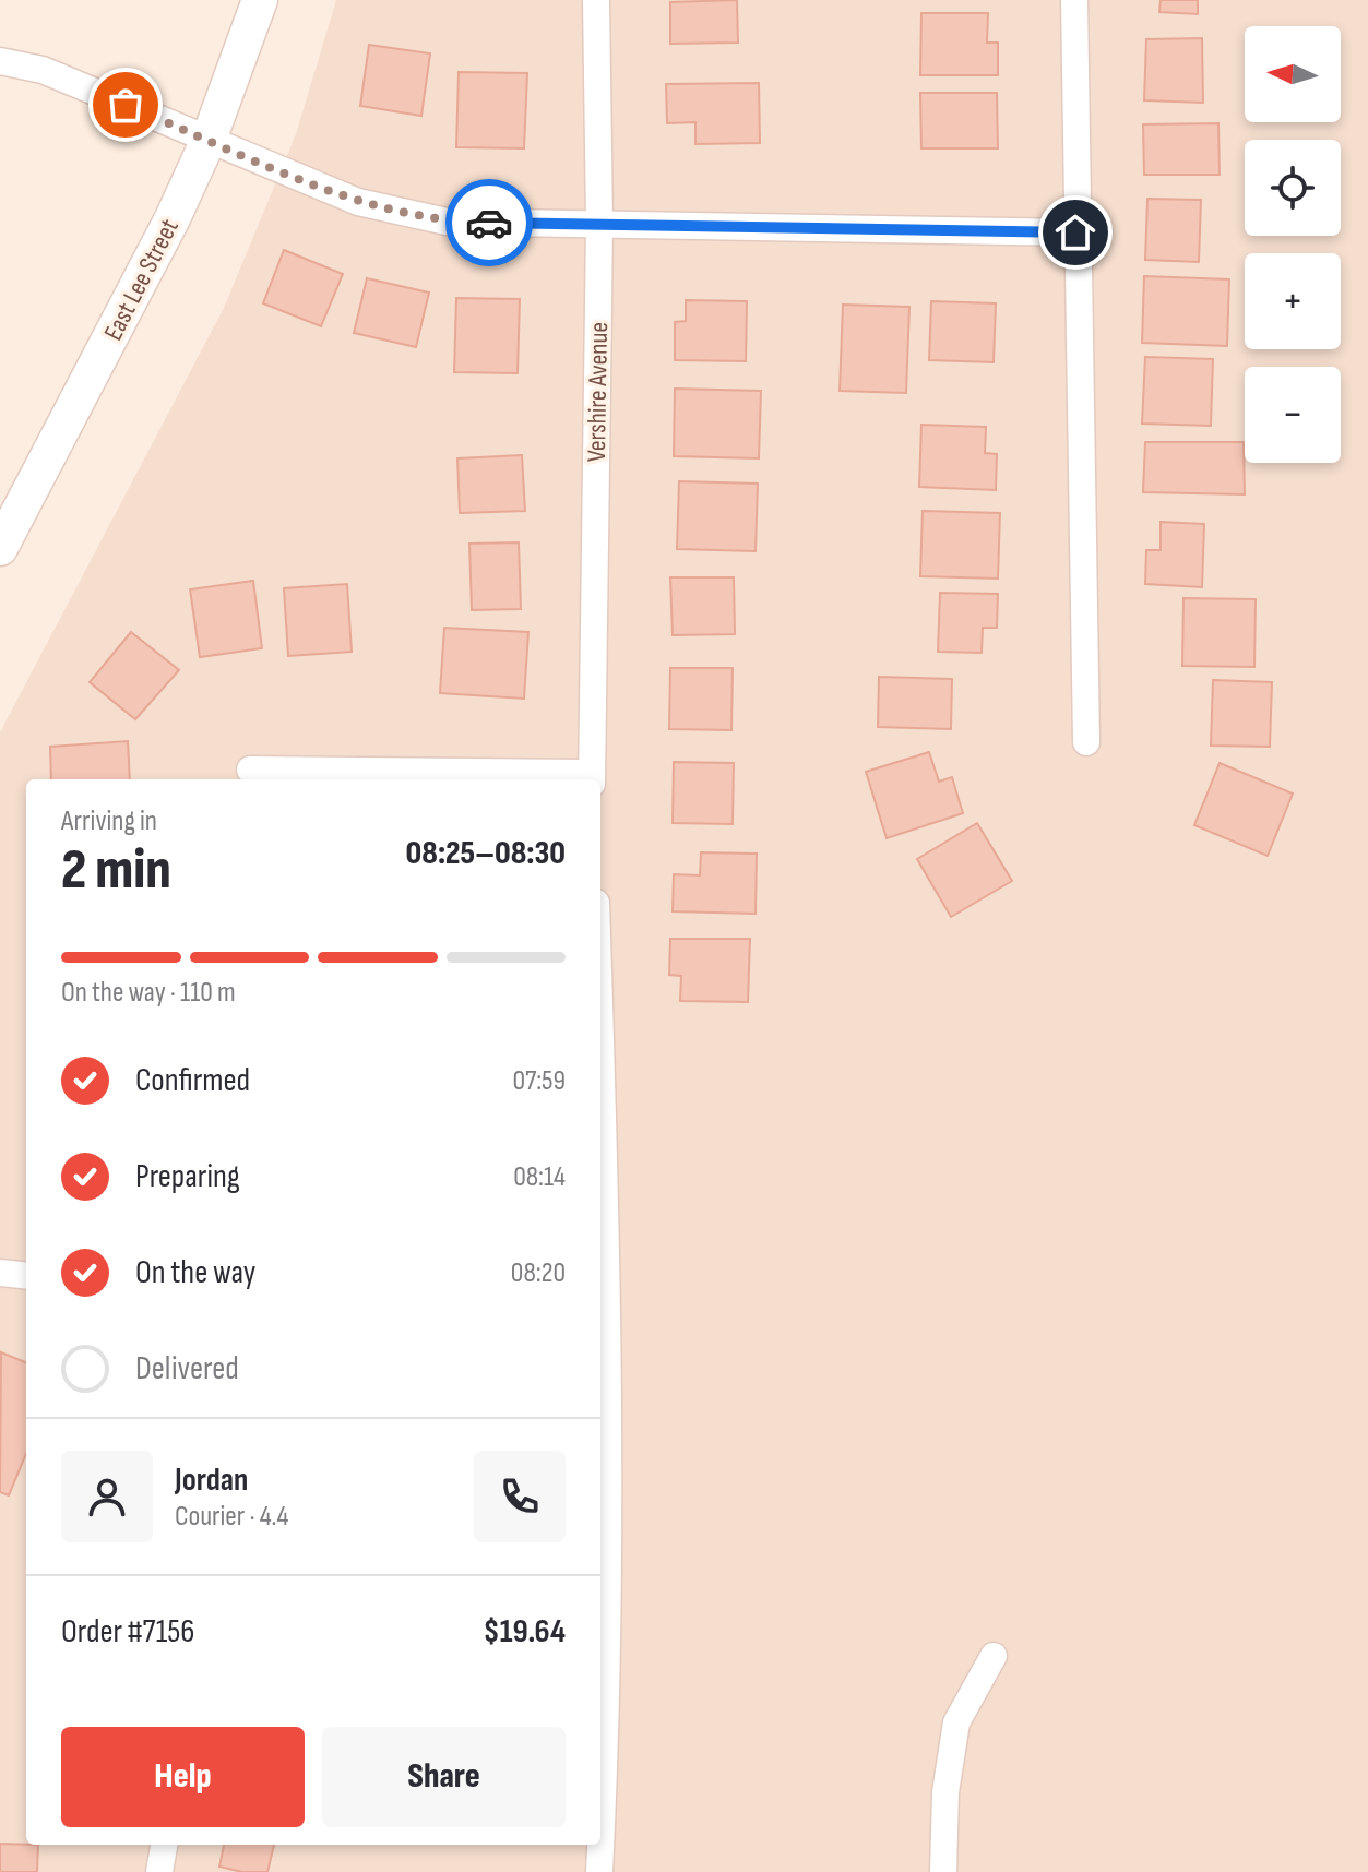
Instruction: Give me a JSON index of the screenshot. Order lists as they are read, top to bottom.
{
  "streets": {
    "street": ["East Lee Street", "Vershire Avenue"]
  },
  "north": "left",
  "page": {
    "map_buttons": ["+", "−"],
    "heading": ["2 min", "Arriving in", "08:25–08:30"],
    "panel": [
      "Jordan",
      "Courier · 4.4",
      "Order #7156",
      "$19.64"
    ],
    "bar": "On the way · 110 m",
    "list": [
      ["Confirmed", "07:59"],
      ["Preparing", "08:14"],
      ["On the way", "08:20"],
      "Delivered"
    ],
    "buttons": ["Help", "Share"]
  }
}
